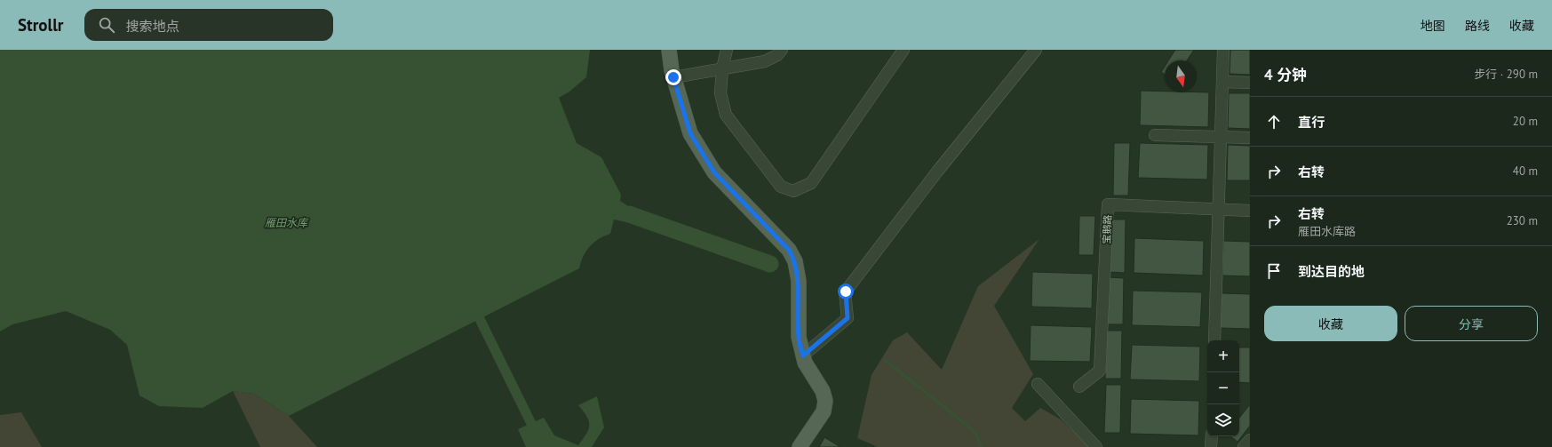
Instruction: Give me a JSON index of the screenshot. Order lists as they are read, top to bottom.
{
  "streets": {
    "lane": ["宝鹅路"]
  },
  "water": ["雁田水库"],
  "north": "bottom",
  "page": {
    "header": "Strollr",
    "search": "搜索地点",
    "nav": ["地图", "路线", "收藏"],
    "heading": ["4 分钟", "步行 · 290 m"],
    "list": [
      ["直行", "20 m"],
      ["右转", "40 m"],
      ["右转", "雁田水库路", "230 m"],
      "到达目的地"
    ],
    "buttons": ["收藏", "分享"],
    "map_buttons": ["+", "−"]
  }
}
